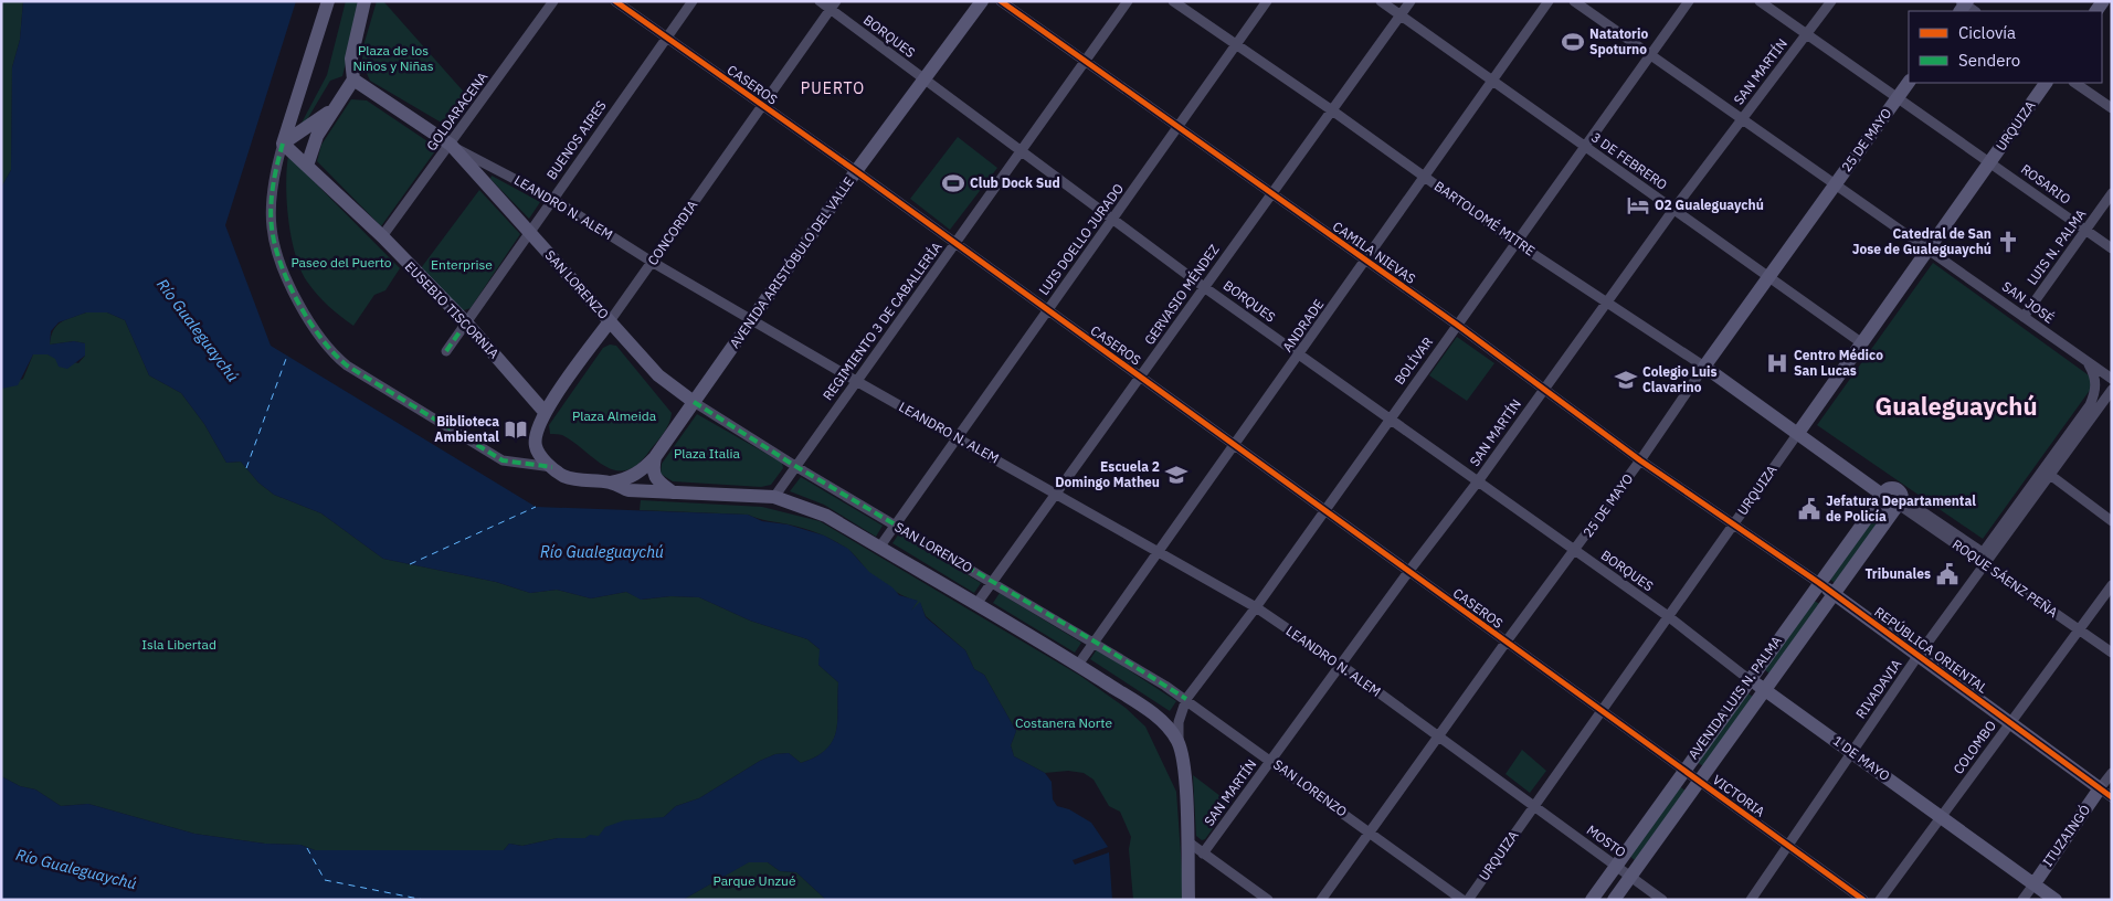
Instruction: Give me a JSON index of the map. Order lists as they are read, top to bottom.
{
  "streets": {
    "main road": [
      "URQUIZA",
      "25 DE MAYO",
      "LEANDRO N. ALEM",
      "BARTOLOMÉ MITRE",
      "CONCORDIA",
      "AVENIDA ARISTÓBULO DEL VALLE",
      "SAN LORENZO",
      "EUSEBIO TISCORNIA",
      "REPÚBLICA ORIENTAL",
      "AVENIDA LUIS N. PALMA",
      "1 DE MAYO",
      "ITUZAINGÓ"
    ],
    "street": [
      "BORQUES",
      "SAN MARTÍN",
      "CASEROS",
      "GOLDARACENA",
      "BUENOS AIRES",
      "3 DE FEBRERO",
      "ROSARIO",
      "LUIS DOELLO JURADO",
      "LUIS N. PALMA",
      "CAMILA NIEVAS",
      "GERVASIO MÉNDEZ",
      "SAN JOSÉ",
      "REGIMIENTO 3 DE CABALLERÍA",
      "ANDRADE",
      "BOLÍVAR",
      "ROQUE SÁENZ PEÑA",
      "RIVADAVIA",
      "COLOMBO",
      "VICTORIA",
      "MOSTO"
    ]
  },
  "crossings": [
    ["BORQUES", "SAN MARTÍN"],
    ["BORQUES", "URQUIZA"],
    ["BORQUES", "25 DE MAYO"],
    ["BORQUES", "CONCORDIA"],
    ["BORQUES", "LUIS DOELLO JURADO"],
    ["BORQUES", "AVENIDA ARISTÓBULO DEL VALLE"],
    ["BORQUES", "GERVASIO MÉNDEZ"],
    ["BORQUES", "REGIMIENTO 3 DE CABALLERÍA"],
    ["BORQUES", "ANDRADE"],
    ["BORQUES", "BOLÍVAR"],
    ["BORQUES", "1 DE MAYO"],
    ["SAN MARTÍN", "CASEROS"],
    ["SAN MARTÍN", "3 DE FEBRERO"],
    ["SAN MARTÍN", "ROSARIO"],
    ["SAN MARTÍN", "LEANDRO N. ALEM"],
    ["SAN MARTÍN", "BARTOLOMÉ MITRE"],
    ["SAN MARTÍN", "CAMILA NIEVAS"],
    ["SAN MARTÍN", "SAN LORENZO"],
    ["SAN MARTÍN", "SAN JOSÉ"],
    ["CASEROS", "URQUIZA"],
    ["CASEROS", "BUENOS AIRES"],
    ["CASEROS", "25 DE MAYO"],
    ["CASEROS", "CONCORDIA"],
    ["CASEROS", "LUIS DOELLO JURADO"],
    ["CASEROS", "AVENIDA ARISTÓBULO DEL VALLE"],
    ["CASEROS", "GERVASIO MÉNDEZ"],
    ["CASEROS", "REGIMIENTO 3 DE CABALLERÍA"],
    ["CASEROS", "ANDRADE"],
    ["CASEROS", "BOLÍVAR"],
    ["CASEROS", "VICTORIA"],
    ["GOLDARACENA", "LEANDRO N. ALEM"],
    ["GOLDARACENA", "SAN LORENZO"],
    ["GOLDARACENA", "EUSEBIO TISCORNIA"],
    ["URQUIZA", "3 DE FEBRERO"],
    ["URQUIZA", "ROSARIO"],
    ["URQUIZA", "LEANDRO N. ALEM"],
    ["URQUIZA", "BARTOLOMÉ MITRE"],
    ["URQUIZA", "CAMILA NIEVAS"],
    ["URQUIZA", "SAN JOSÉ"],
    ["URQUIZA", "REPÚBLICA ORIENTAL"],
    ["URQUIZA", "1 DE MAYO"],
    ["URQUIZA", "VICTORIA"],
    ["URQUIZA", "MOSTO"],
    ["BUENOS AIRES", "LEANDRO N. ALEM"],
    ["BUENOS AIRES", "SAN LORENZO"],
    ["BUENOS AIRES", "EUSEBIO TISCORNIA"],
    ["25 DE MAYO", "3 DE FEBRERO"],
    ["25 DE MAYO", "ROSARIO"],
    ["25 DE MAYO", "LEANDRO N. ALEM"],
    ["25 DE MAYO", "BARTOLOMÉ MITRE"],
    ["25 DE MAYO", "CAMILA NIEVAS"],
    ["25 DE MAYO", "SAN LORENZO"],
    ["25 DE MAYO", "SAN JOSÉ"],
    ["3 DE FEBRERO", "GERVASIO MÉNDEZ"],
    ["3 DE FEBRERO", "ANDRADE"],
    ["3 DE FEBRERO", "BOLÍVAR"],
    ["ROSARIO", "LUIS N. PALMA"],
    ["LEANDRO N. ALEM", "CONCORDIA"],
    ["LEANDRO N. ALEM", "LUIS DOELLO JURADO"],
    ["LEANDRO N. ALEM", "AVENIDA ARISTÓBULO DEL VALLE"],
    ["LEANDRO N. ALEM", "SAN LORENZO"],
    ["LEANDRO N. ALEM", "GERVASIO MÉNDEZ"],
    ["LEANDRO N. ALEM", "REGIMIENTO 3 DE CABALLERÍA"],
    ["LEANDRO N. ALEM", "ANDRADE"],
    ["LEANDRO N. ALEM", "BOLÍVAR"],
    ["LEANDRO N. ALEM", "MOSTO"],
    ["BARTOLOMÉ MITRE", "LUIS DOELLO JURADO"],
    ["BARTOLOMÉ MITRE", "GERVASIO MÉNDEZ"],
    ["BARTOLOMÉ MITRE", "ANDRADE"],
    ["BARTOLOMÉ MITRE", "BOLÍVAR"],
    ["CONCORDIA", "SAN LORENZO"],
    ["CONCORDIA", "EUSEBIO TISCORNIA"],
    ["LUIS DOELLO JURADO", "CAMILA NIEVAS"],
    ["LUIS DOELLO JURADO", "SAN LORENZO"],
    ["LUIS N. PALMA", "SAN JOSÉ"],
    ["CAMILA NIEVAS", "GERVASIO MÉNDEZ"],
    ["CAMILA NIEVAS", "REGIMIENTO 3 DE CABALLERÍA"],
    ["CAMILA NIEVAS", "ANDRADE"],
    ["CAMILA NIEVAS", "BOLÍVAR"],
    ["CAMILA NIEVAS", "REPÚBLICA ORIENTAL"],
    ["AVENIDA ARISTÓBULO DEL VALLE", "SAN LORENZO"],
    ["SAN LORENZO", "GERVASIO MÉNDEZ"],
    ["SAN LORENZO", "REGIMIENTO 3 DE CABALLERÍA"],
    ["SAN LORENZO", "ANDRADE"],
    ["SAN LORENZO", "BOLÍVAR"],
    ["SAN JOSÉ", "BOLÍVAR"],
    ["SAN JOSÉ", "RIVADAVIA"],
    ["ROQUE SÁENZ PEÑA", "RIVADAVIA"],
    ["ROQUE SÁENZ PEÑA", "AVENIDA LUIS N. PALMA"],
    ["ROQUE SÁENZ PEÑA", "COLOMBO"],
    ["REPÚBLICA ORIENTAL", "RIVADAVIA"],
    ["REPÚBLICA ORIENTAL", "AVENIDA LUIS N. PALMA"],
    ["REPÚBLICA ORIENTAL", "COLOMBO"],
    ["REPÚBLICA ORIENTAL", "ITUZAINGÓ"],
    ["RIVADAVIA", "AVENIDA LUIS N. PALMA"],
    ["RIVADAVIA", "1 DE MAYO"],
    ["RIVADAVIA", "VICTORIA"],
    ["AVENIDA LUIS N. PALMA", "1 DE MAYO"],
    ["AVENIDA LUIS N. PALMA", "VICTORIA"],
    ["AVENIDA LUIS N. PALMA", "MOSTO"],
    ["COLOMBO", "1 DE MAYO"],
    ["1 DE MAYO", "ITUZAINGÓ"]
  ],
  "districts": ["PUERTO", "Gualeguaychú"],
  "water": ["Río Gualeguaychú"],
  "parks": [
    "Plaza de los Niños y Niñas",
    "Paseo del Puerto",
    "Enterprise",
    "Plaza Almeida",
    "Plaza Italia",
    "Isla Libertad",
    "Costanera Norte",
    "Parque Unzué"
  ],
  "places": {
    "sports": ["Natatorio Spoturno", "Club Dock Sud"],
    "hotel": ["O2 Gualeguaychú"],
    "church": ["Catedral de San Jose de Gualeguaychú"],
    "hospital": ["Centro Médico San Lucas"],
    "school or university": ["Colegio Luis Clavarino", "Escuela 2 Domingo Matheu"],
    "library": ["Biblioteca Ambiental"],
    "public building": ["Jefatura Departamental de Policía", "Tribunales"]
  },
  "legend": ["Ciclovía", "Sendero"]
}
